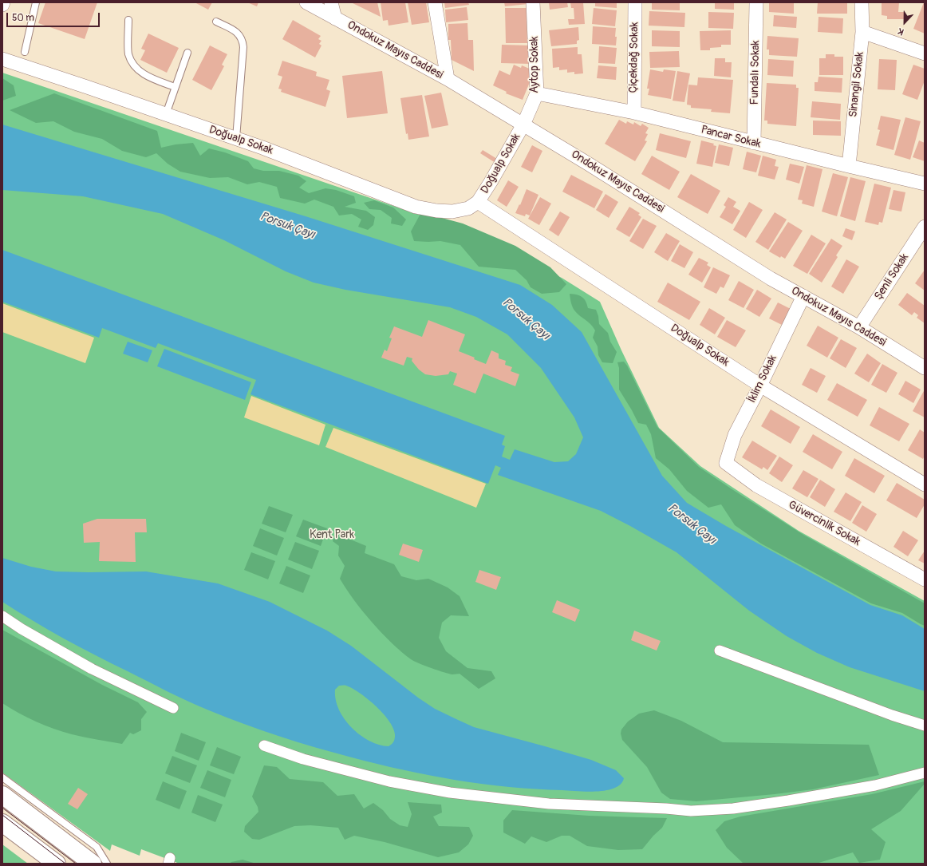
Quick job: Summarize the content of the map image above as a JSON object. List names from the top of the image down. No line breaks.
{"streets":{"street":["Ondokuz Mayıs Caddesi","Çiçekdağ Sokak","Aytop Sokak","Fundalı Sokak","Sinangil Sokak","Pancar Sokak","Doğualp Sokak","Şenli Sokak","İklim Sokak","Güvercinlik Sokak"]},"crossings":[["Ondokuz Mayıs Caddesi","Aytop Sokak"],["Ondokuz Mayıs Caddesi","Doğualp Sokak"],["Ondokuz Mayıs Caddesi","Şenli Sokak"],["Ondokuz Mayıs Caddesi","İklim Sokak"],["Çiçekdağ Sokak","Pancar Sokak"],["Aytop Sokak","Pancar Sokak"],["Aytop Sokak","Doğualp Sokak"],["Fundalı Sokak","Pancar Sokak"],["Sinangil Sokak","Pancar Sokak"],["Doğualp Sokak","İklim Sokak"],["İklim Sokak","Güvercinlik Sokak"]],"water":["Porsuk Çayı"],"parks":["Kent Park"],"scale_bar":"50 m","north":"bottom"}
